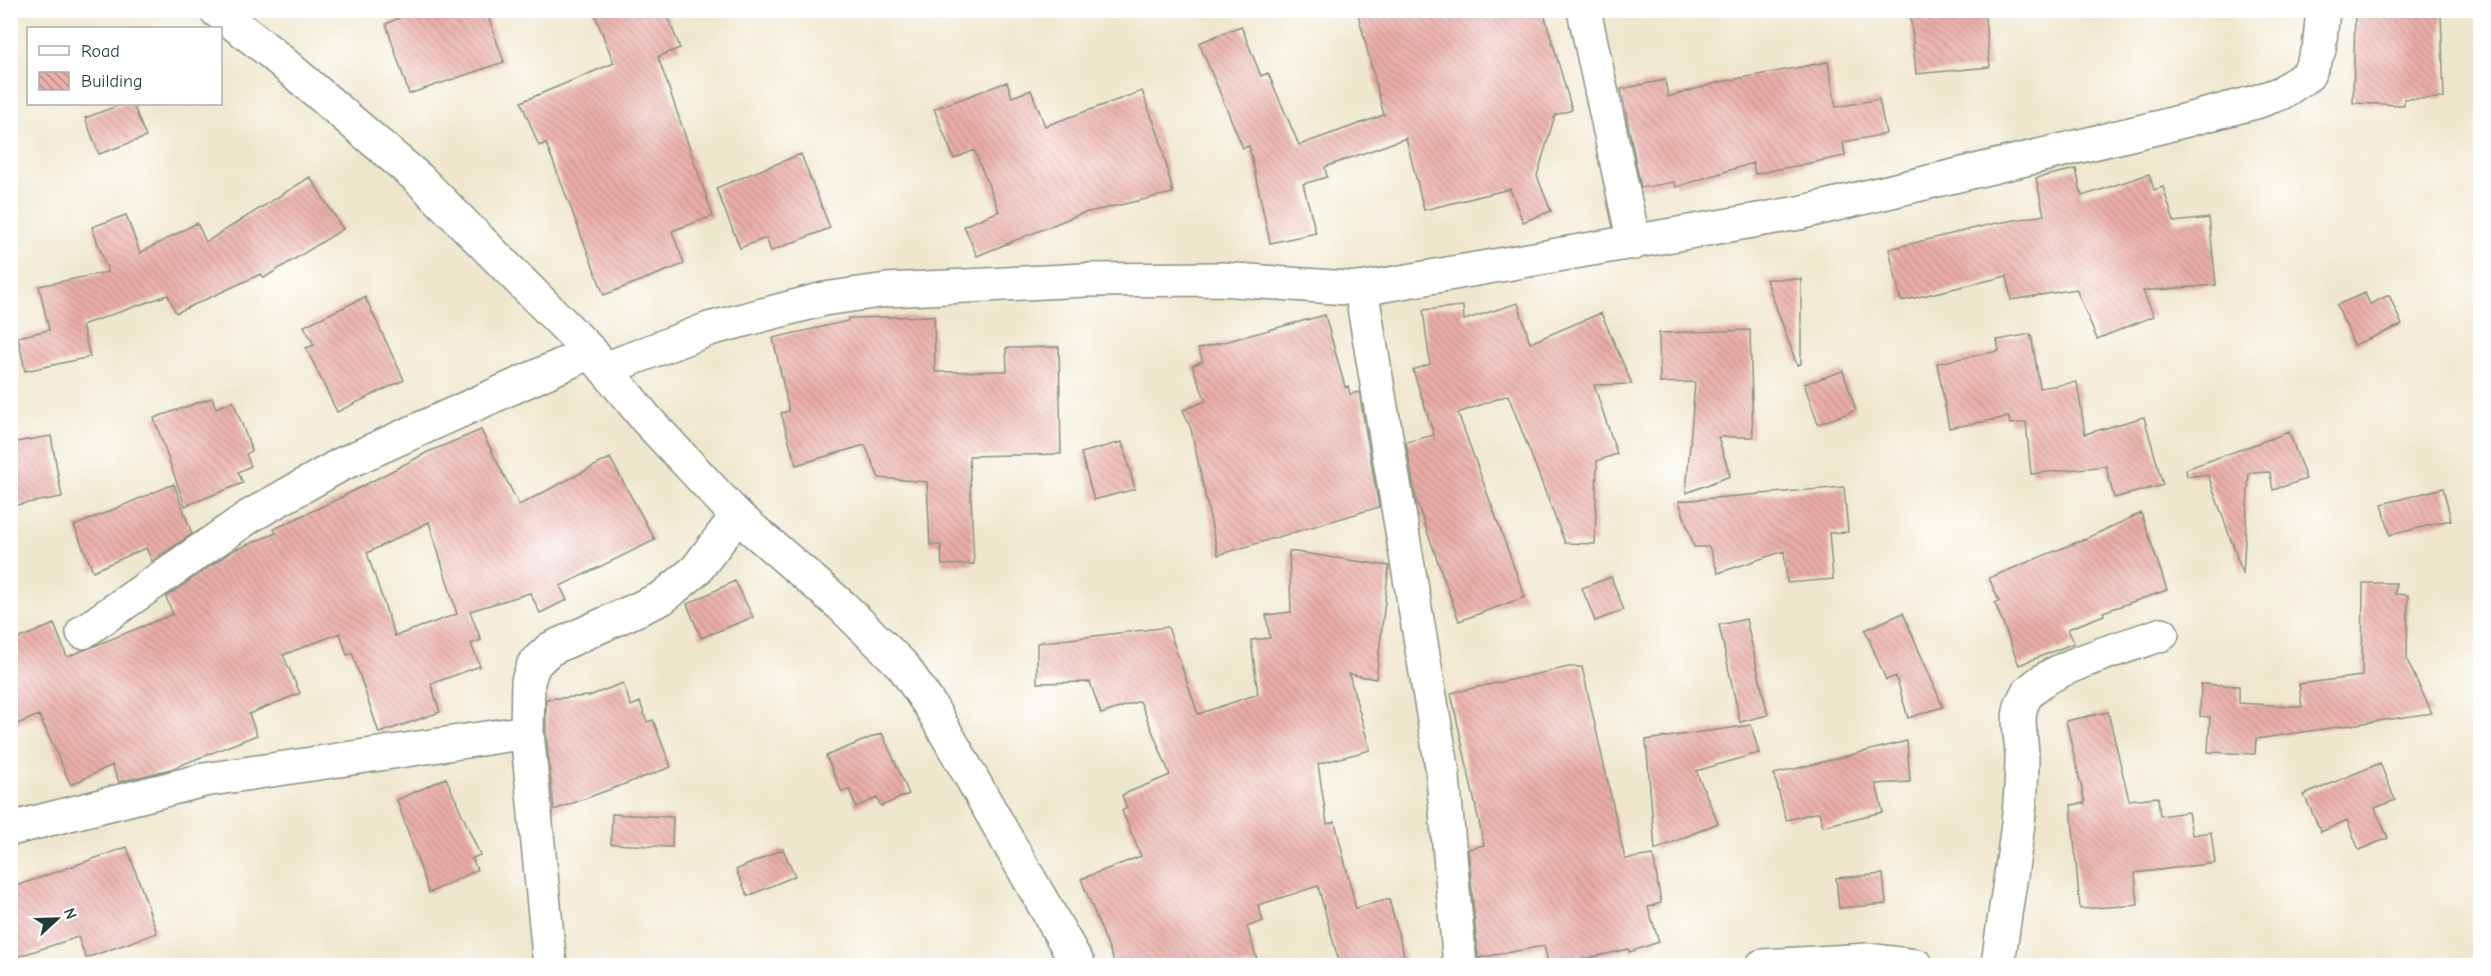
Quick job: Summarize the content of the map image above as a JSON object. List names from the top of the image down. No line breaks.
{"legend":["Road","Building"],"north":"right"}
